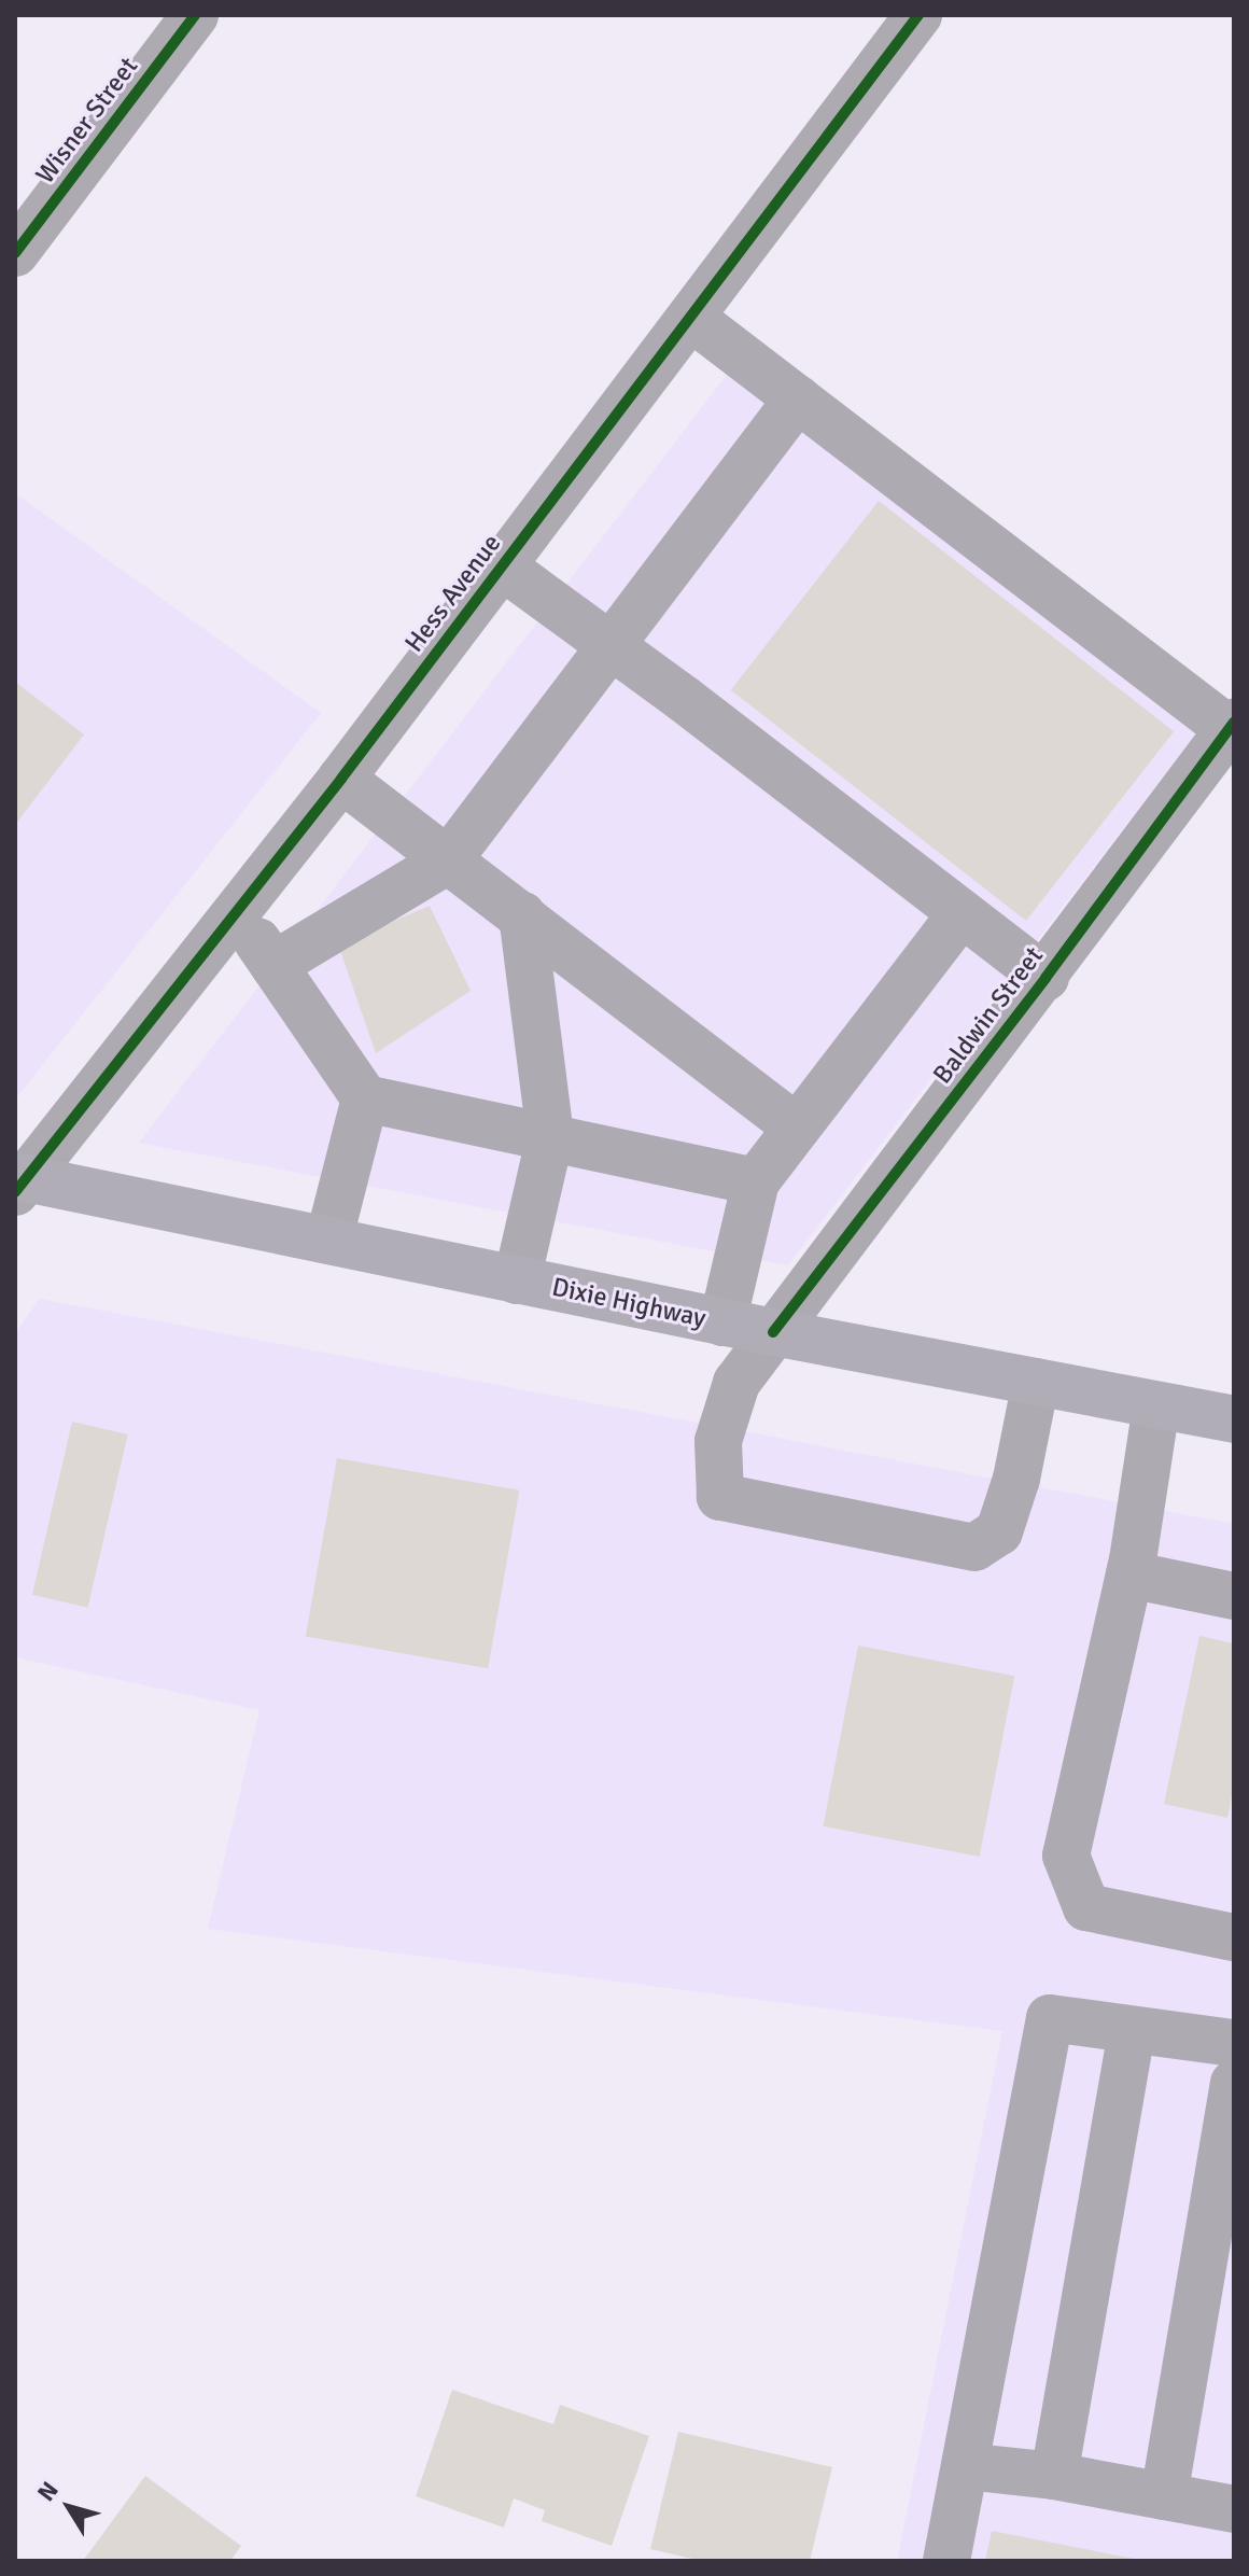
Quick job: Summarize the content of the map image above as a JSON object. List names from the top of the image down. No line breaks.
{"streets":{"main road":["Dixie Highway"],"street":["Wisner Street","Hess Avenue","Baldwin Street"]},"crossings":[["Hess Avenue","Dixie Highway"],["Baldwin Street","Dixie Highway"]],"north":"top left"}
